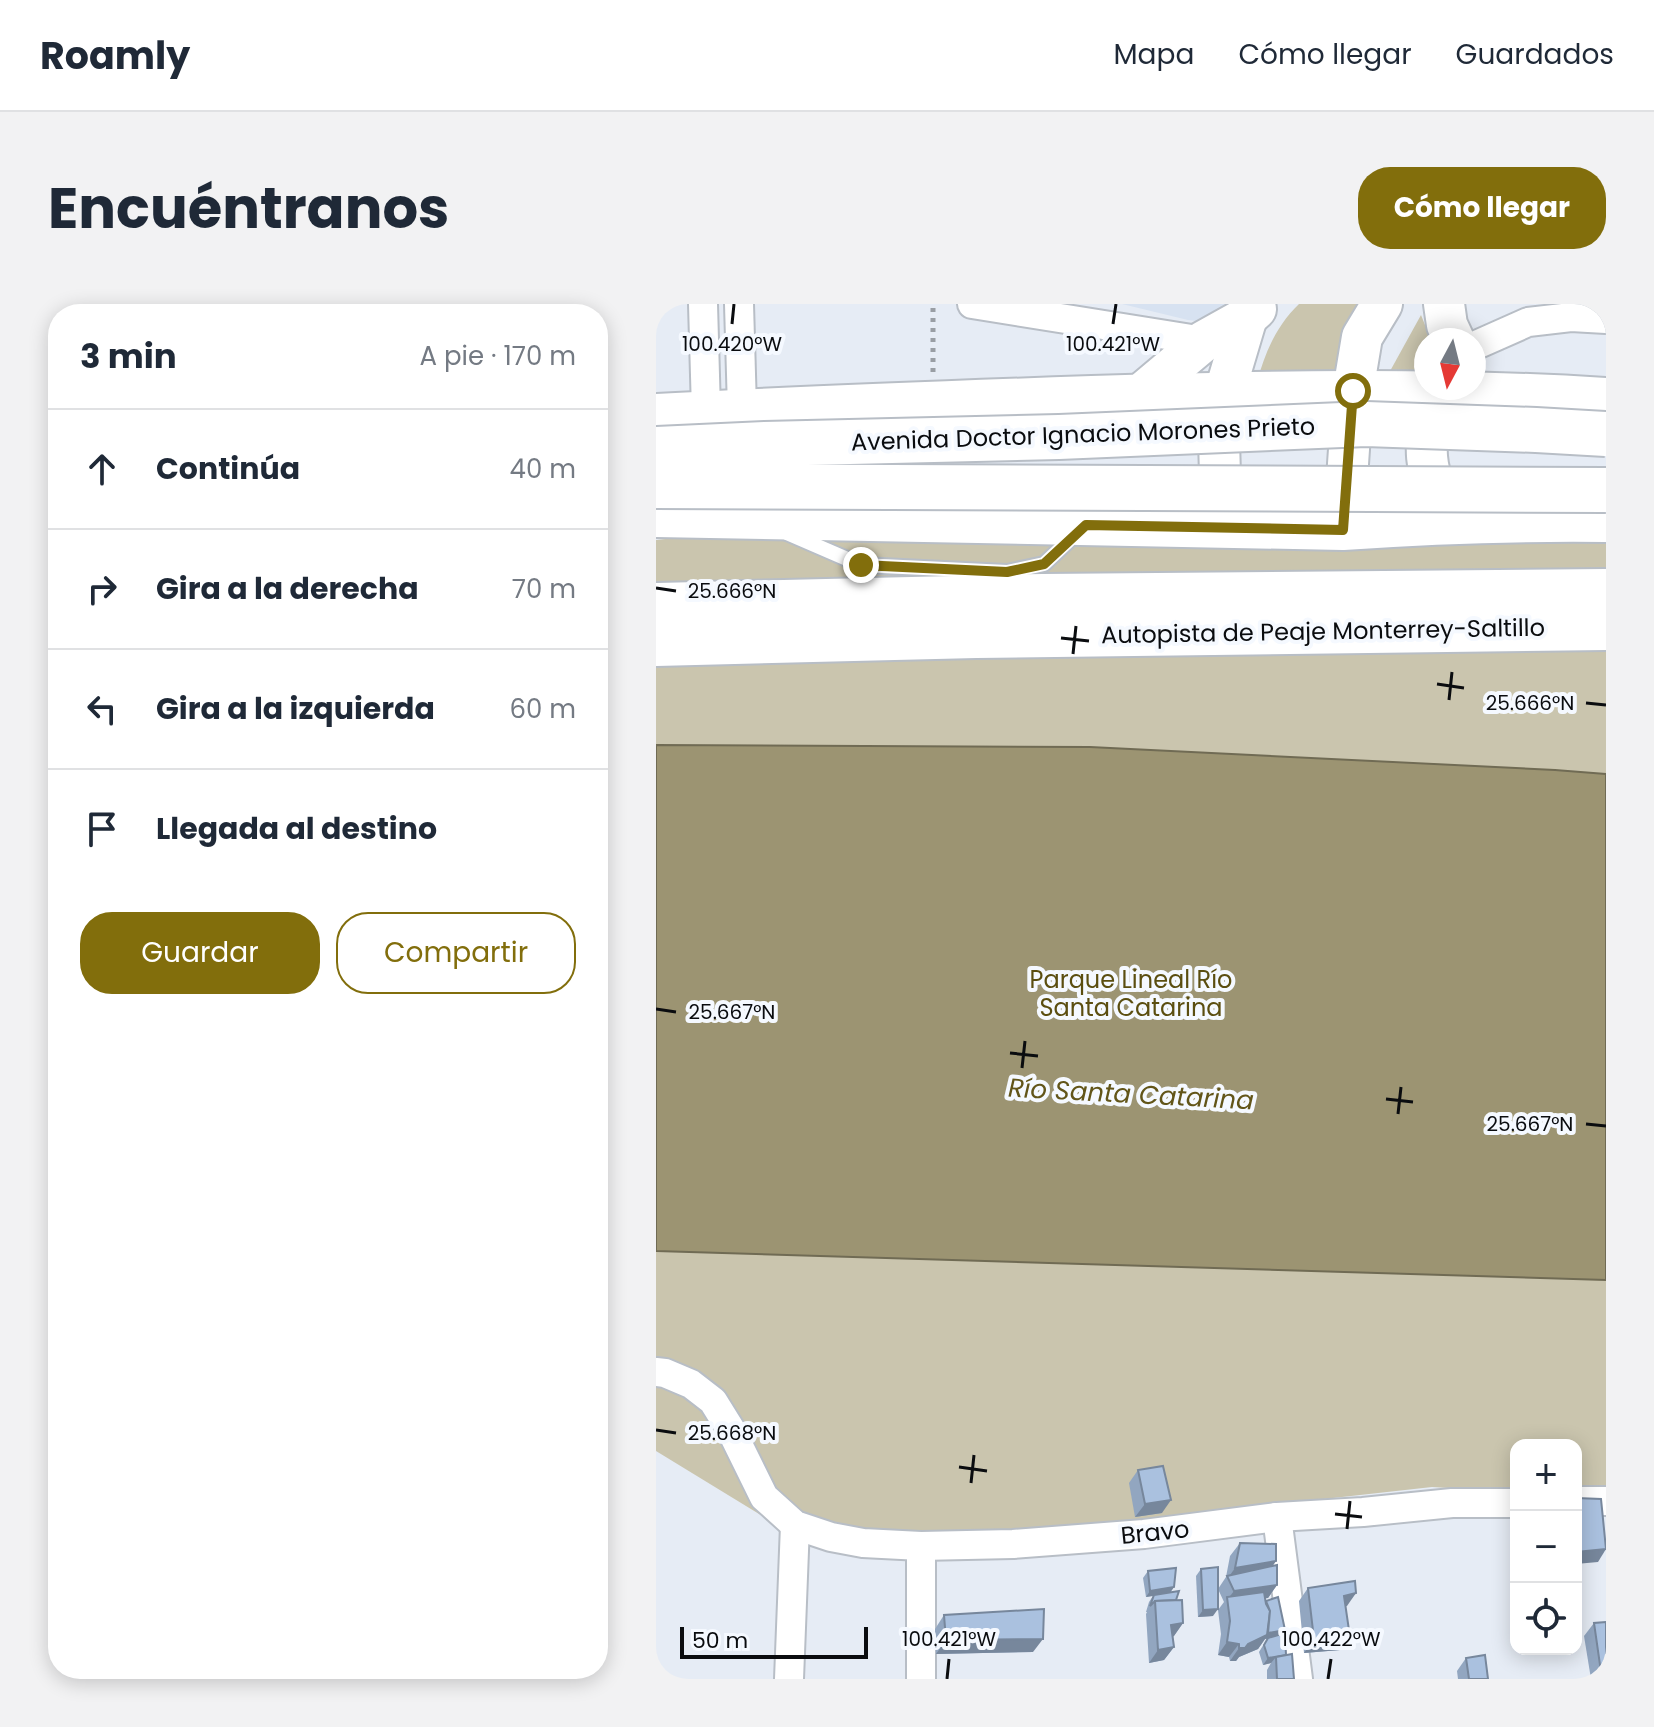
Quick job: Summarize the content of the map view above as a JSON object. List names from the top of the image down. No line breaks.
{"streets":{"main road":["Avenida Doctor Ignacio Morones Prieto","Autopista de Peaje Monterrey-Saltillo"],"street":["Bravo"]},"water":["Río Santa Catarina"],"parks":["Parque Lineal Río Santa Catarina"],"scale_bar":"50 m","north":"bottom","page":{"header":"Roamly","nav":["Mapa","Cómo llegar","Guardados"],"title":"Encuéntranos","buttons":["Cómo llegar",["Guardar","Compartir"]],"heading":["3 min","A pie · 170 m"],"list":[["Continúa","40 m"],["Gira a la derecha","70 m"],["Gira a la izquierda","60 m"],"Llegada al destino"],"map_buttons":["+","−"],"scale":"50 m"},"coordinates":["100.420°W","100.421°W","25.666°N","25.667°N","25.668°N","100.422°W"]}
